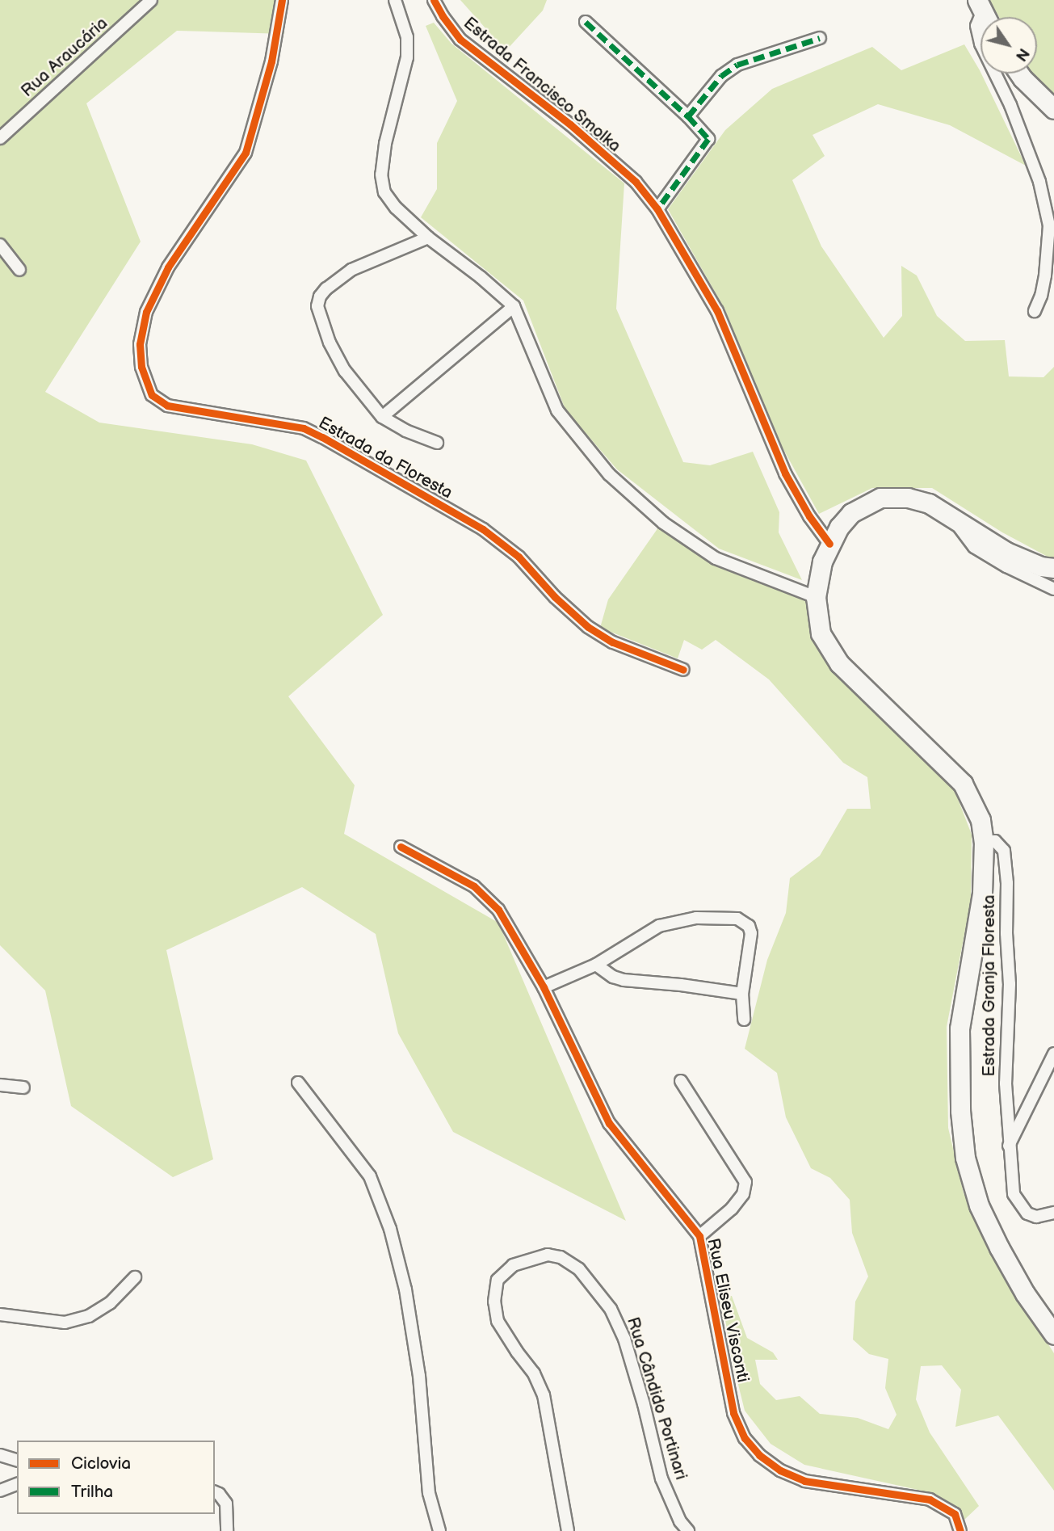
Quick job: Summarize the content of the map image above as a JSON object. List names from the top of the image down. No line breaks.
{"streets":{"street":["Rua Araucária","Estrada Francisco Smolka","Estrada da Floresta","Estrada Granja Floresta","Rua Eliseu Visconti","Rua Cândido Portinari"]},"legend":["Ciclovia","Trilha"],"north":"bottom right"}
